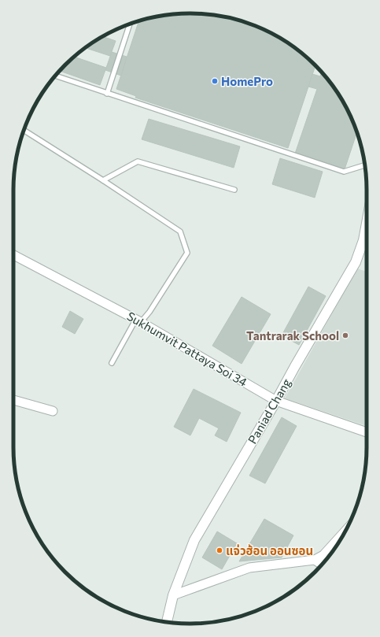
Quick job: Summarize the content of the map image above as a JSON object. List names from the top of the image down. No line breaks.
{"streets":{"street":["Sukhumvit Pattaya Soi 34","Paniad Chang"]},"crossings":[["Sukhumvit Pattaya Soi 34","Paniad Chang"]],"places":["HomePro","Tantrarak School","แจ่วฮ้อน ออนซอน"]}
